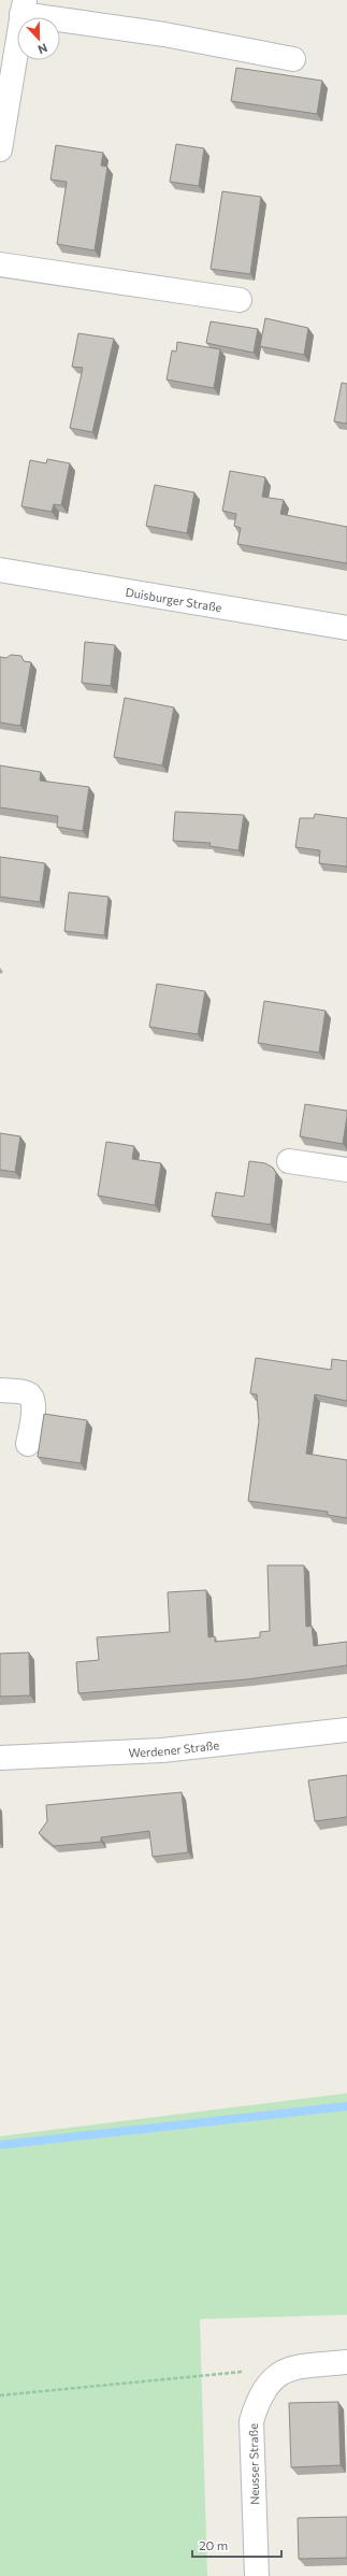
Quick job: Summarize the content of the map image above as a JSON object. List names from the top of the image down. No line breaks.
{"streets":{"street":["Duisburger Straße","Werdener Straße","Neusser Straße"]},"scale_bar":"20 m","north":"bottom"}
